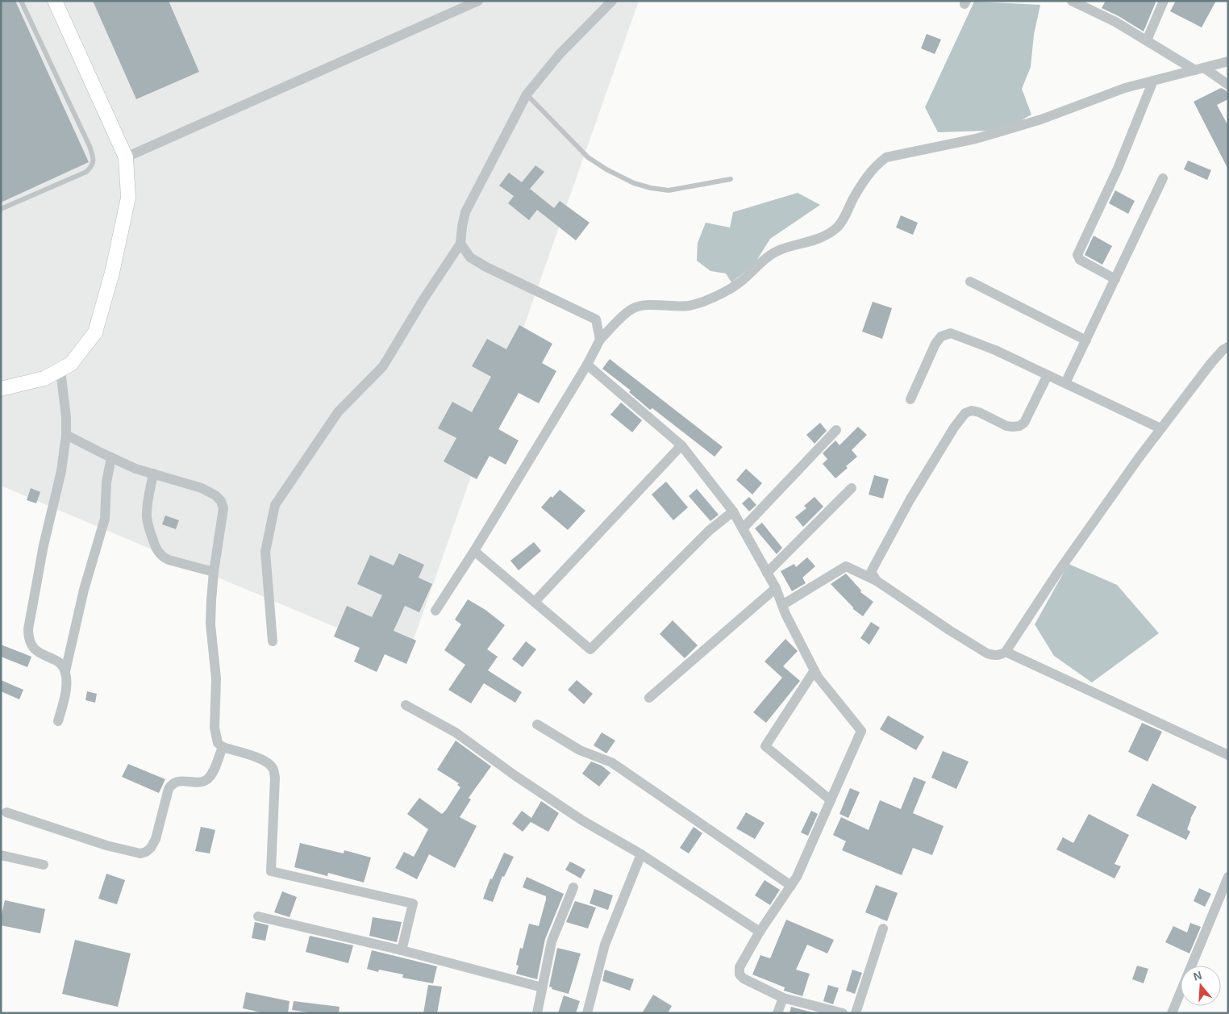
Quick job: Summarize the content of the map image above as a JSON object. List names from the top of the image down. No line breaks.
{"north":"top"}
